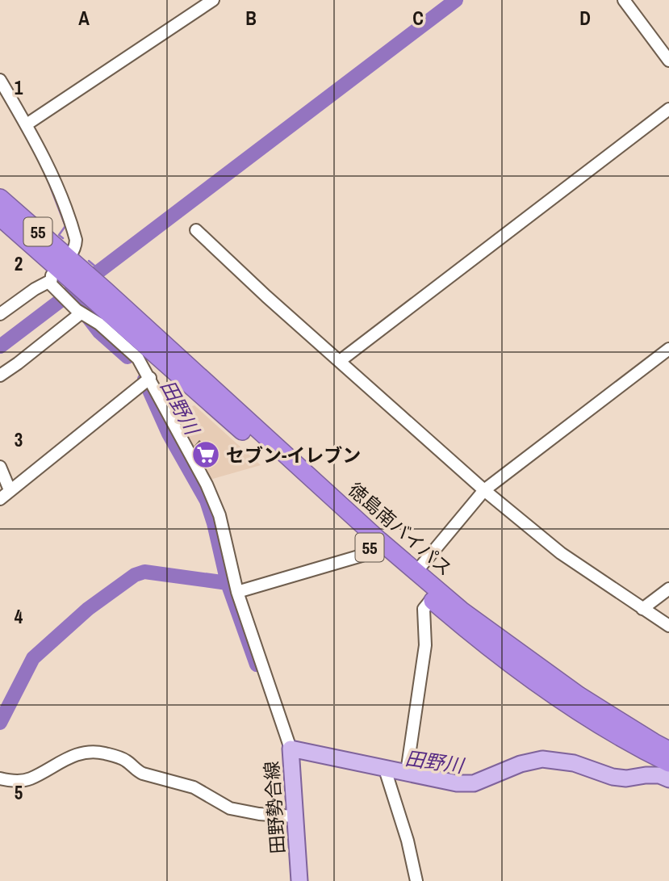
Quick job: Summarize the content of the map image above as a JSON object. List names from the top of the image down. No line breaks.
{"streets":{"highway":["55","徳島南バイパス"],"main road":["田野勢合線"]},"water":["田野川"],"places":{"supermarket":["セブン-イレブン"]},"grid":{"columns":["A","B","C","D"],"rows":["1","2","3","4","5"]}}
